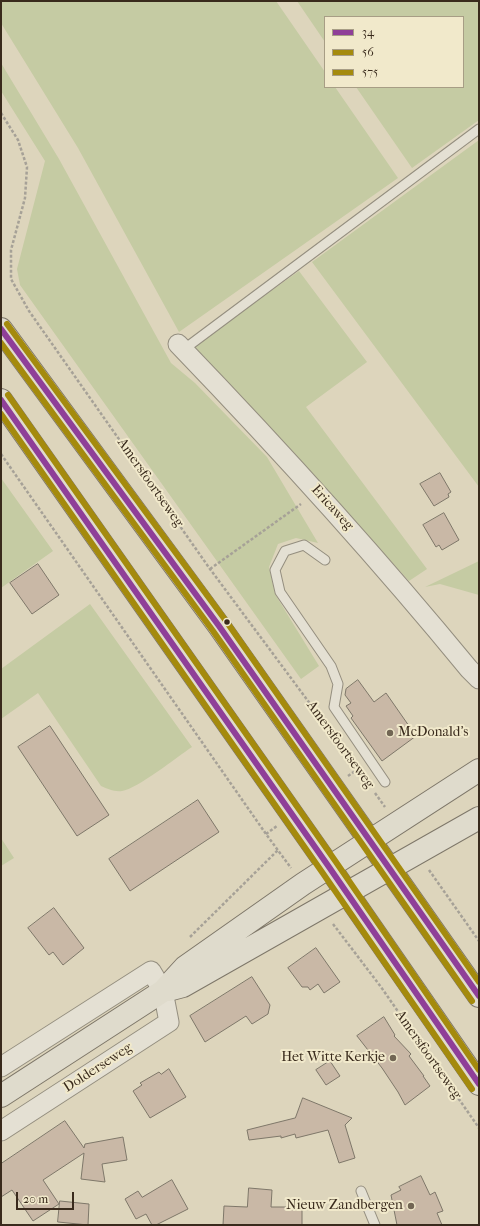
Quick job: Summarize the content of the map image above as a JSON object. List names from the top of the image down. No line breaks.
{"streets":{"main road":["Amersfoortseweg","Dolderseweg"],"street":["Ericaweg"]},"crossings":[["Amersfoortseweg","Dolderseweg"]],"places":["McDonald's","Het Witte Kerkje","Nieuw Zandbergen"],"lines":["transit line 575","transit line 34","transit line 56"],"legend":["34","56","575"],"scale_bar":"20 m"}
